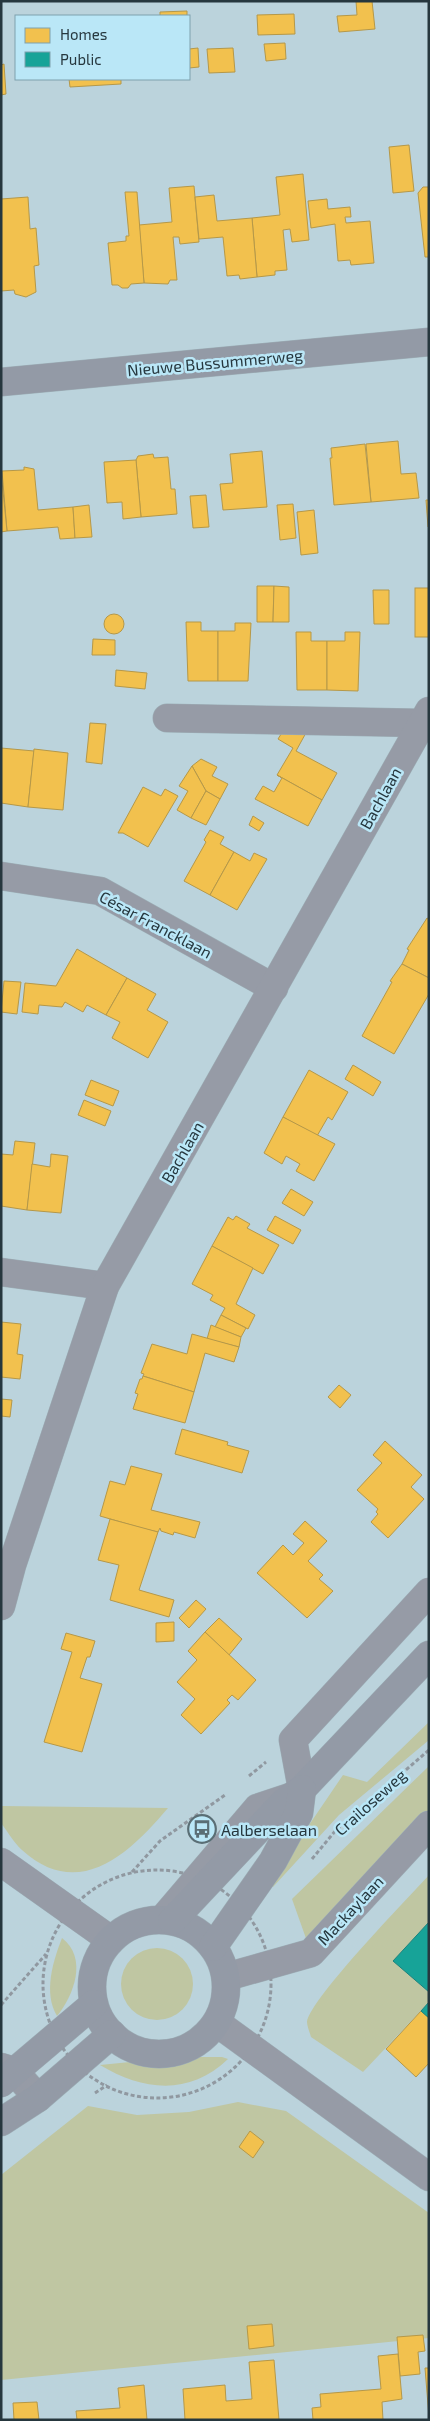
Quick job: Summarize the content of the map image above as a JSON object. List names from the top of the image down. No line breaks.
{"streets":{"main road":["Nieuwe Bussummerweg"],"street":["Bachlaan","César Francklaan","Mackaylaan"],"path":["Crailoseweg"]},"crossings":[["Bachlaan","César Francklaan"]],"places":{"bus stop":["Aalberselaan"]},"legend":["Homes","Public"]}
